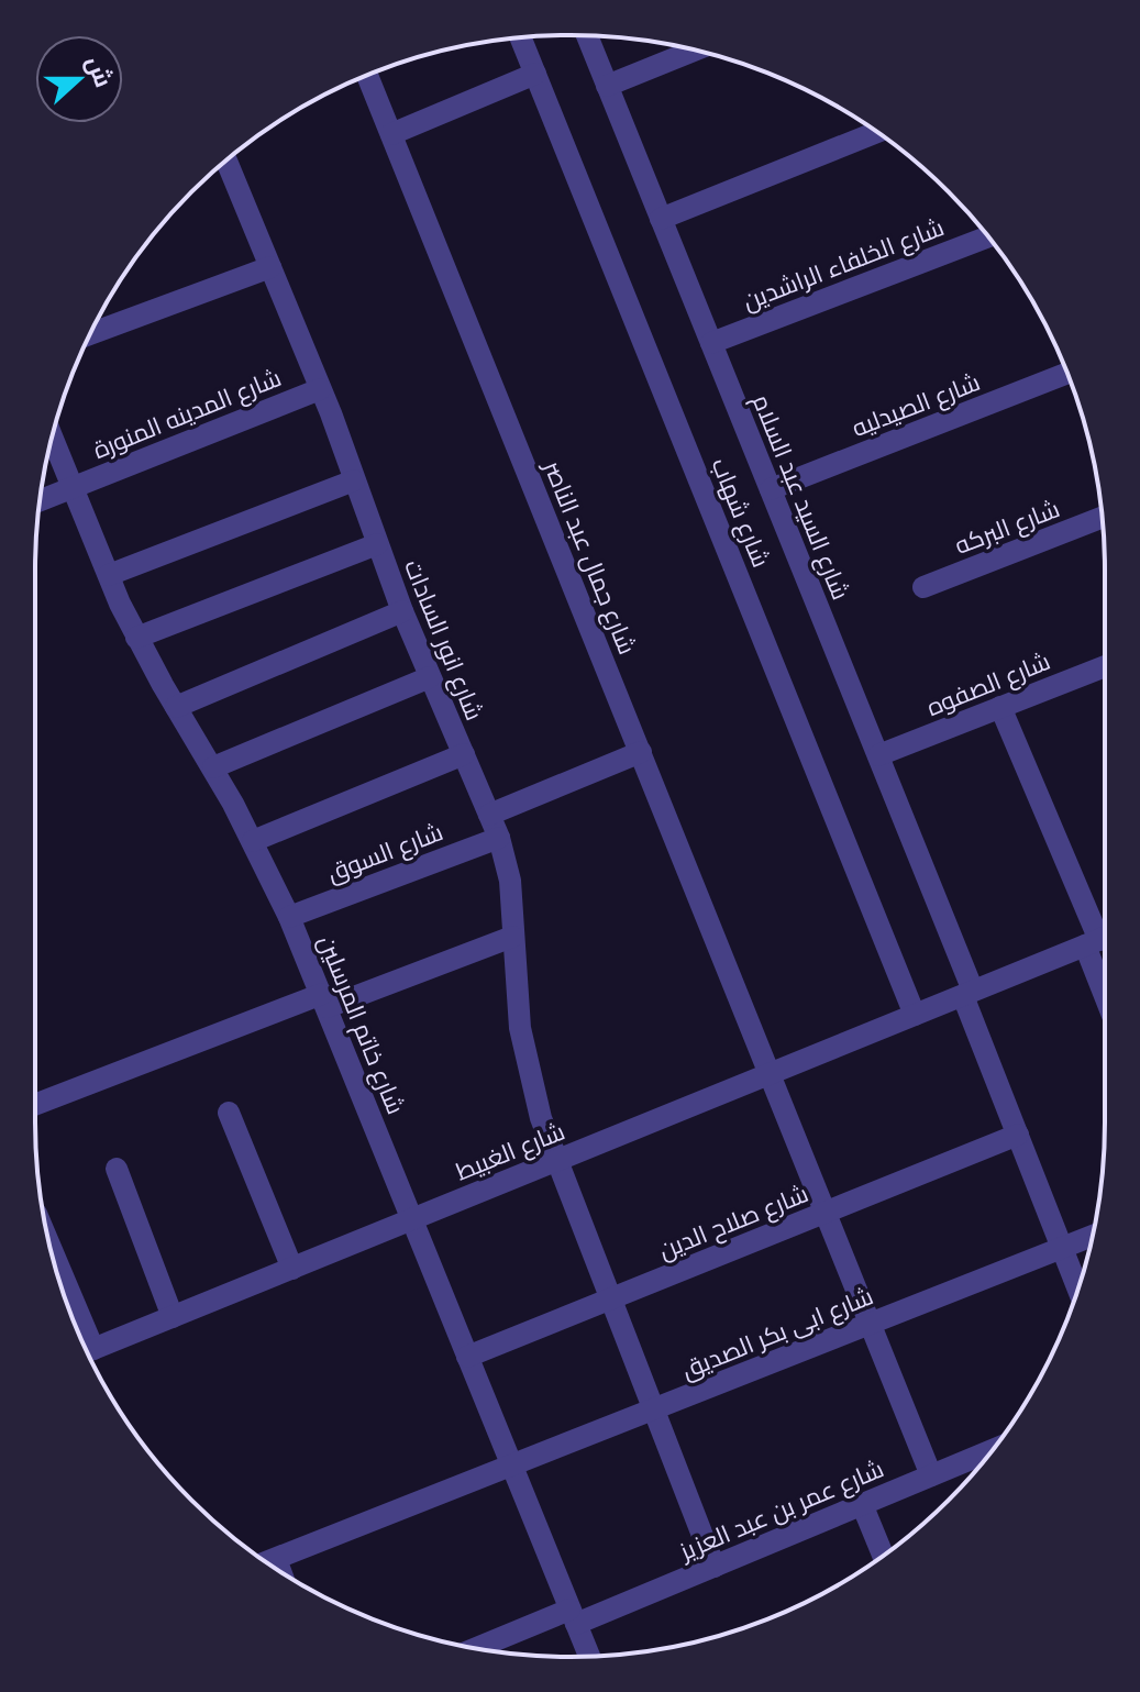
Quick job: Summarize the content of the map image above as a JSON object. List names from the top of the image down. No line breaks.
{"streets":{"street":["شارع الخلفاء الراشدين","شارع الصيدليه","شارع المدينه المنورة","شارع السيد عبد السلام","شارع شهاب","شارع البركه","شارع جمال عبد الناصر","شارع انور السادات","شارع الصفوه","شارع السوق","شارع خاتم المرسلين","شارع الغبيط","شارع صلاح الدين","شارع ابى بكر الصديق","شارع عمر بن عبد العزيز"]},"crossings":[["شارع الخلفاء الراشدين","شارع السيد عبد السلام"],["شارع الصيدليه","شارع السيد عبد السلام"],["شارع المدينه المنورة","شارع انور السادات"],["شارع المدينه المنورة","شارع خاتم المرسلين"],["شارع السيد عبد السلام","شارع الصفوه"],["شارع السيد عبد السلام","شارع الغبيط"],["شارع شهاب","شارع الغبيط"],["شارع جمال عبد الناصر","شارع الغبيط"],["شارع جمال عبد الناصر","شارع صلاح الدين"],["شارع جمال عبد الناصر","شارع ابى بكر الصديق"],["شارع جمال عبد الناصر","شارع عمر بن عبد العزيز"],["شارع انور السادات","شارع السوق"],["شارع انور السادات","شارع الغبيط"],["شارع انور السادات","شارع صلاح الدين"],["شارع انور السادات","شارع ابى بكر الصديق"],["شارع انور السادات","شارع عمر بن عبد العزيز"],["شارع السوق","شارع خاتم المرسلين"],["شارع خاتم المرسلين","شارع الغبيط"],["شارع خاتم المرسلين","شارع صلاح الدين"],["شارع خاتم المرسلين","شارع ابى بكر الصديق"],["شارع خاتم المرسلين","شارع عمر بن عبد العزيز"]],"north":"right"}
